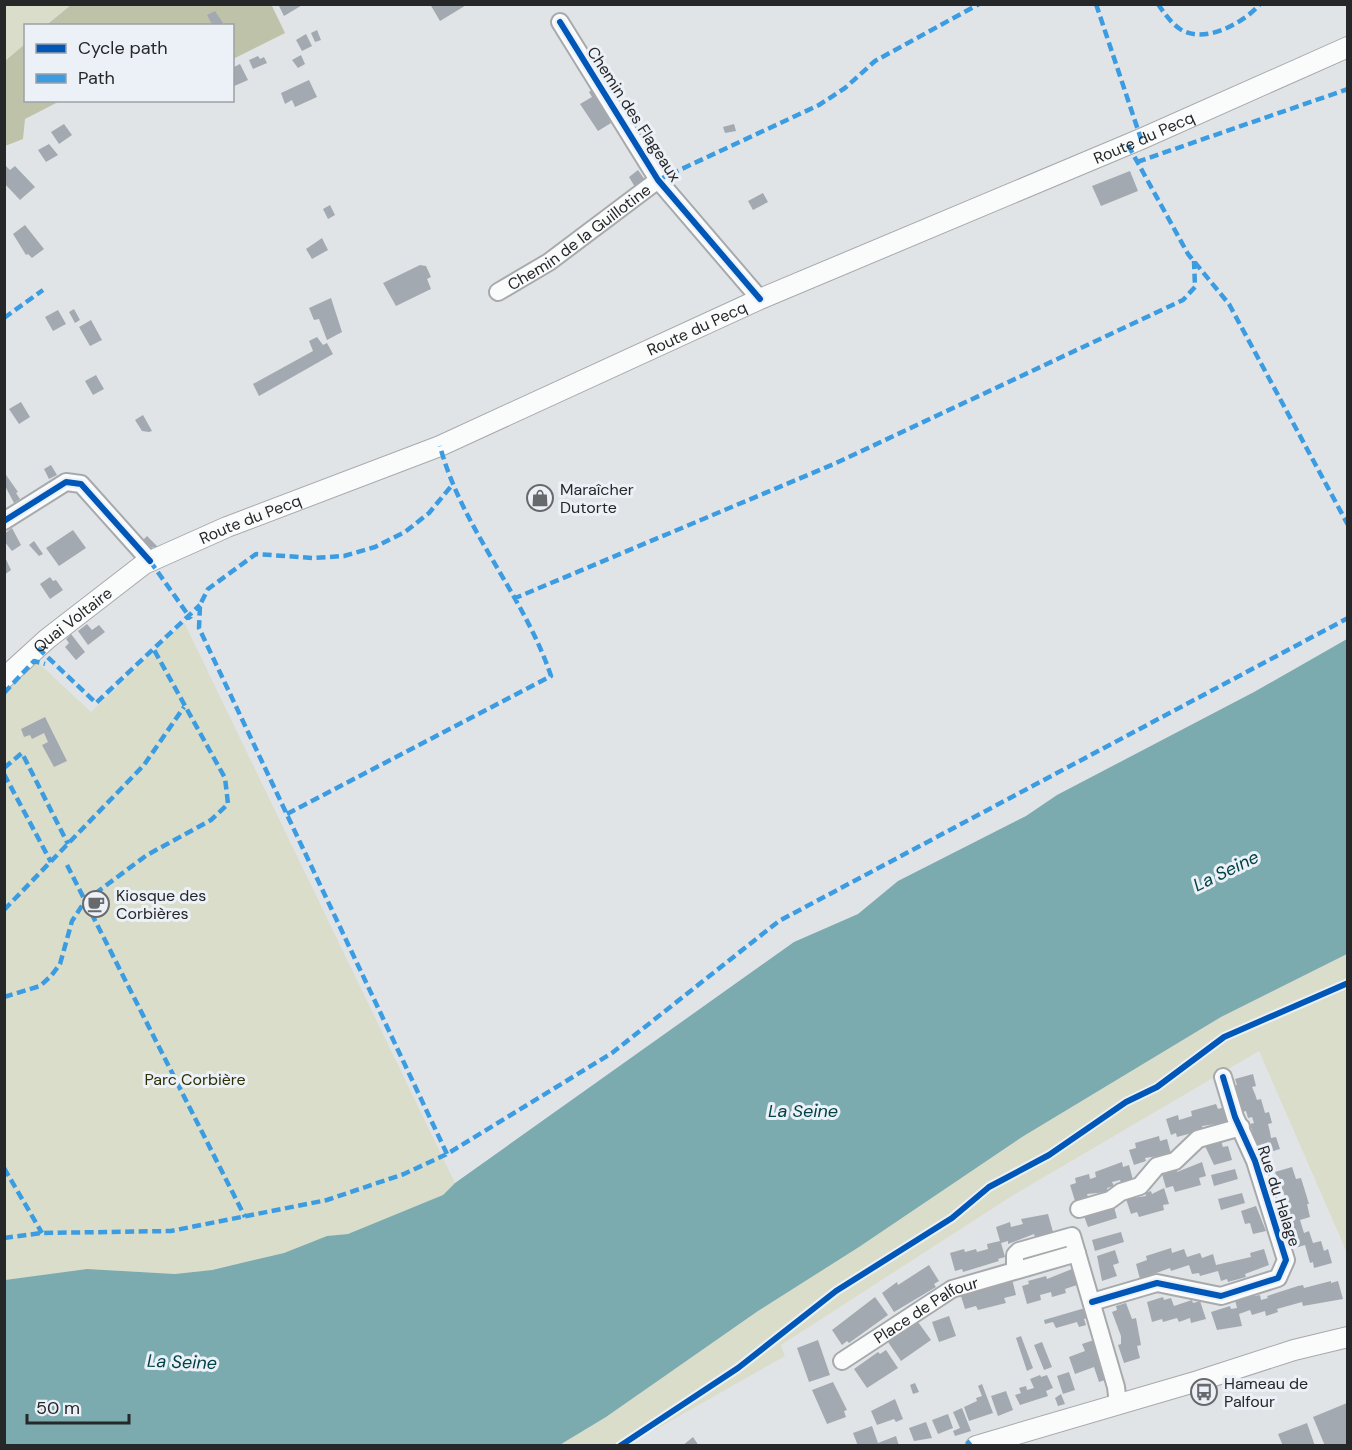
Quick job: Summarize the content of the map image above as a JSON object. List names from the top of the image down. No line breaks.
{"streets":{"main road":["Route du Pecq","Quai Voltaire"],"street":["Chemin des Flageaux","Chemin de la Guillotine","Rue du Halage","Place de Palfour"]},"crossings":[["Chemin des Flageaux","Route du Pecq"],["Chemin des Flageaux","Chemin de la Guillotine"],["Route du Pecq","Quai Voltaire"]],"water":["La Seine"],"parks":["Parc Corbière"],"places":{"shop":["Maraîcher Dutorte"],"cafe":["Kiosque des Corbières"],"bus stop":["Hameau de Palfour"]},"legend":["Cycle path","Path"],"scale_bar":"50 m"}
